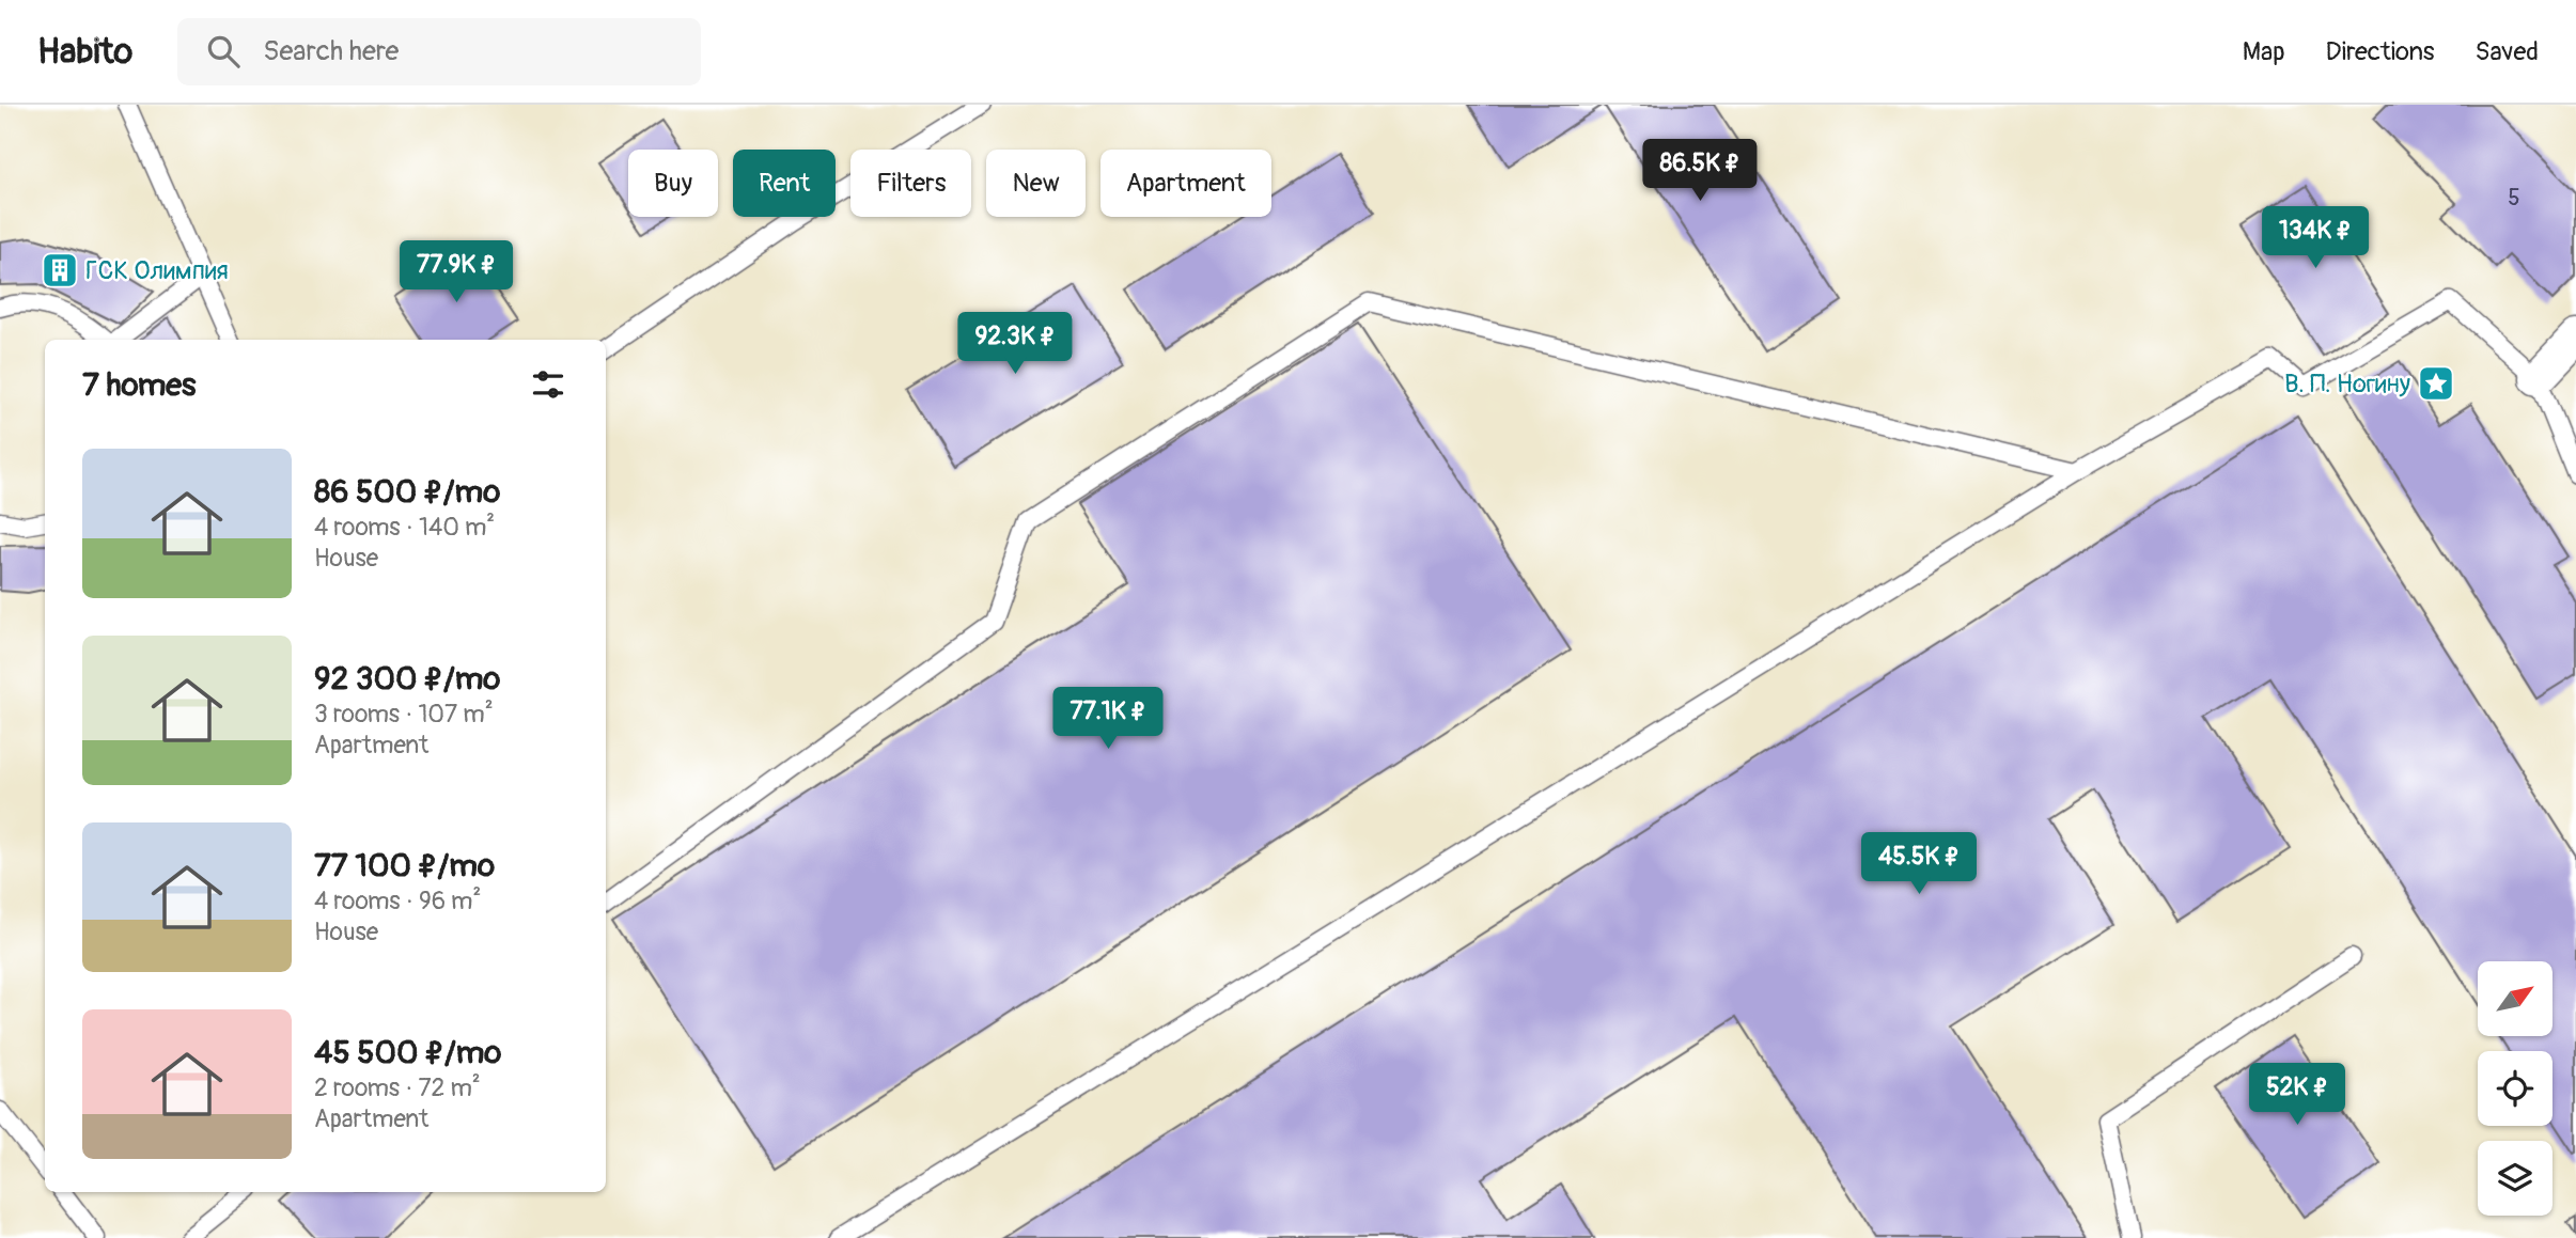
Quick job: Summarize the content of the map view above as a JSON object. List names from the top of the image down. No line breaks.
{"places":{"building":["ГСК Олимпия"],"place":["В. П. Ногину"]},"house_numbers":["5"],"north":"top right","page":{"header":"Habito","search":"Search here","nav":["Map","Directions","Saved"],"price":["86.5K ₽","134K ₽","77.9K ₽","92.3K ₽","77.1K ₽","45.5K ₽","52K ₽"],"chip":["Buy","Rent","Filters","New","Apartment"],"heading":"7 homes","list":[{"name":"86 500 ₽/mo","note":"4 rooms · 140 m² · House"},{"name":"92 300 ₽/mo","note":"3 rooms · 107 m² · Apartment"},{"name":"77 100 ₽/mo","note":"4 rooms · 96 m² · House"},{"name":"45 500 ₽/mo","note":"2 rooms · 72 m² · Apartment"}]}}
